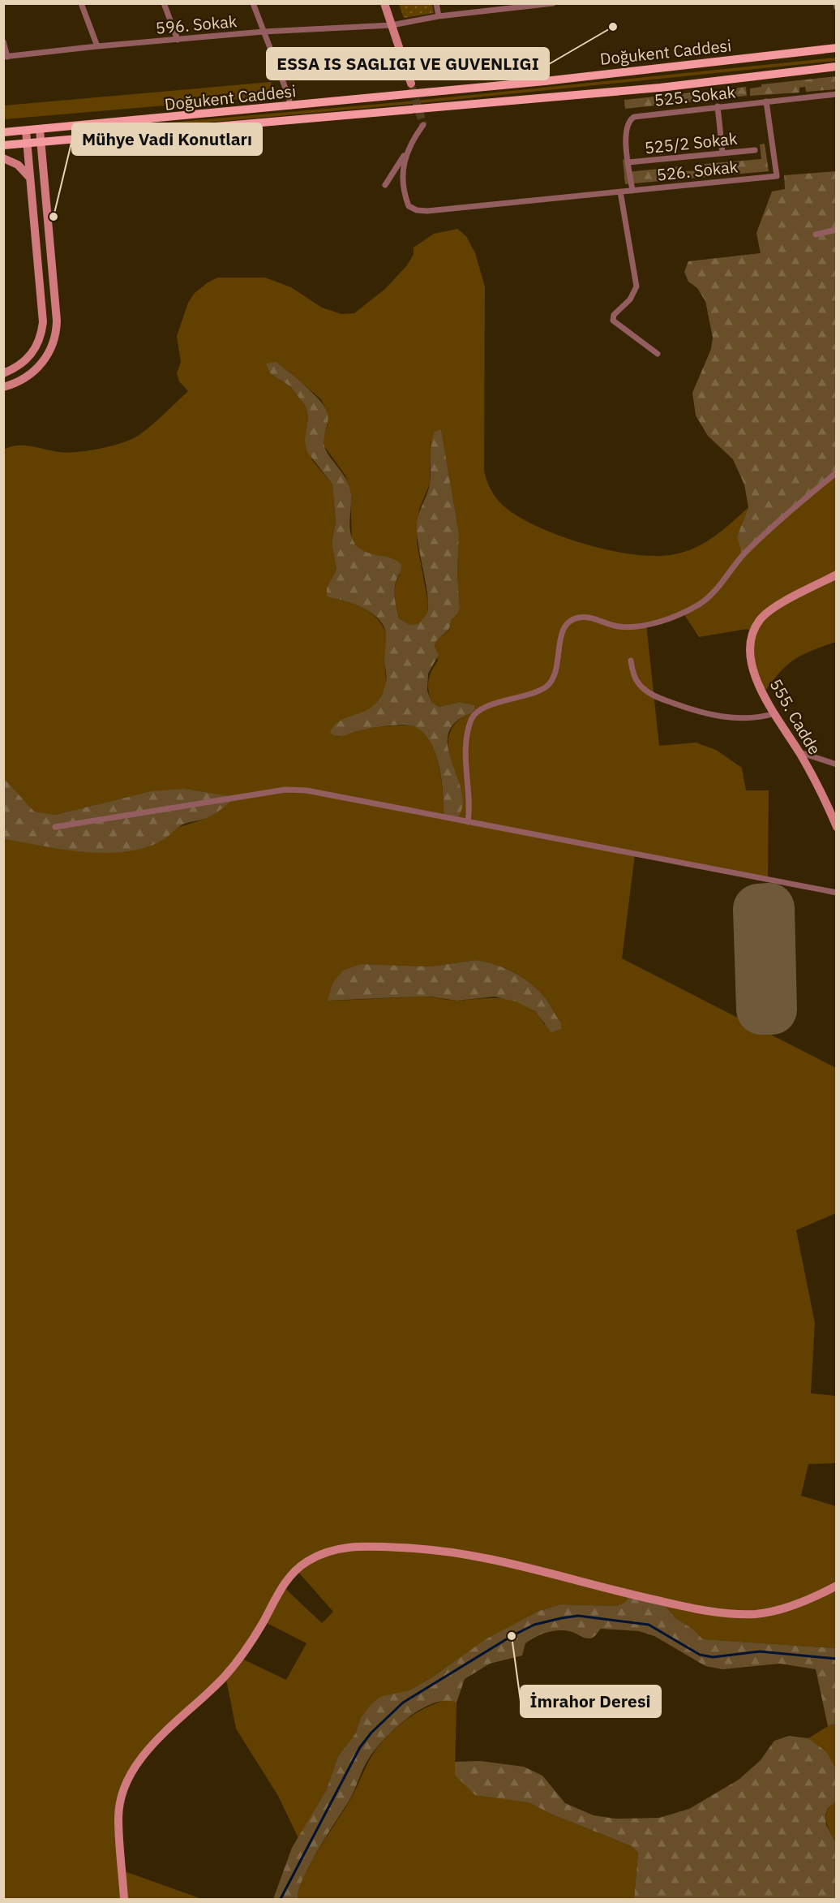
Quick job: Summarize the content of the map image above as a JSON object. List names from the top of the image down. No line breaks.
{"streets":{"main road":["Doğukent Caddesi"],"street":["596. Sokak","525. Sokak","525/2 Sokak","526. Sokak","555. Cadde"]},"crossings":[["525. Sokak","525/2 Sokak"],["525. Sokak","526. Sokak"]],"places":["ESSA IS SAGLIGI VE GUVENLIGI","Mühye Vadi Konutları","İmrahor Deresi"]}
